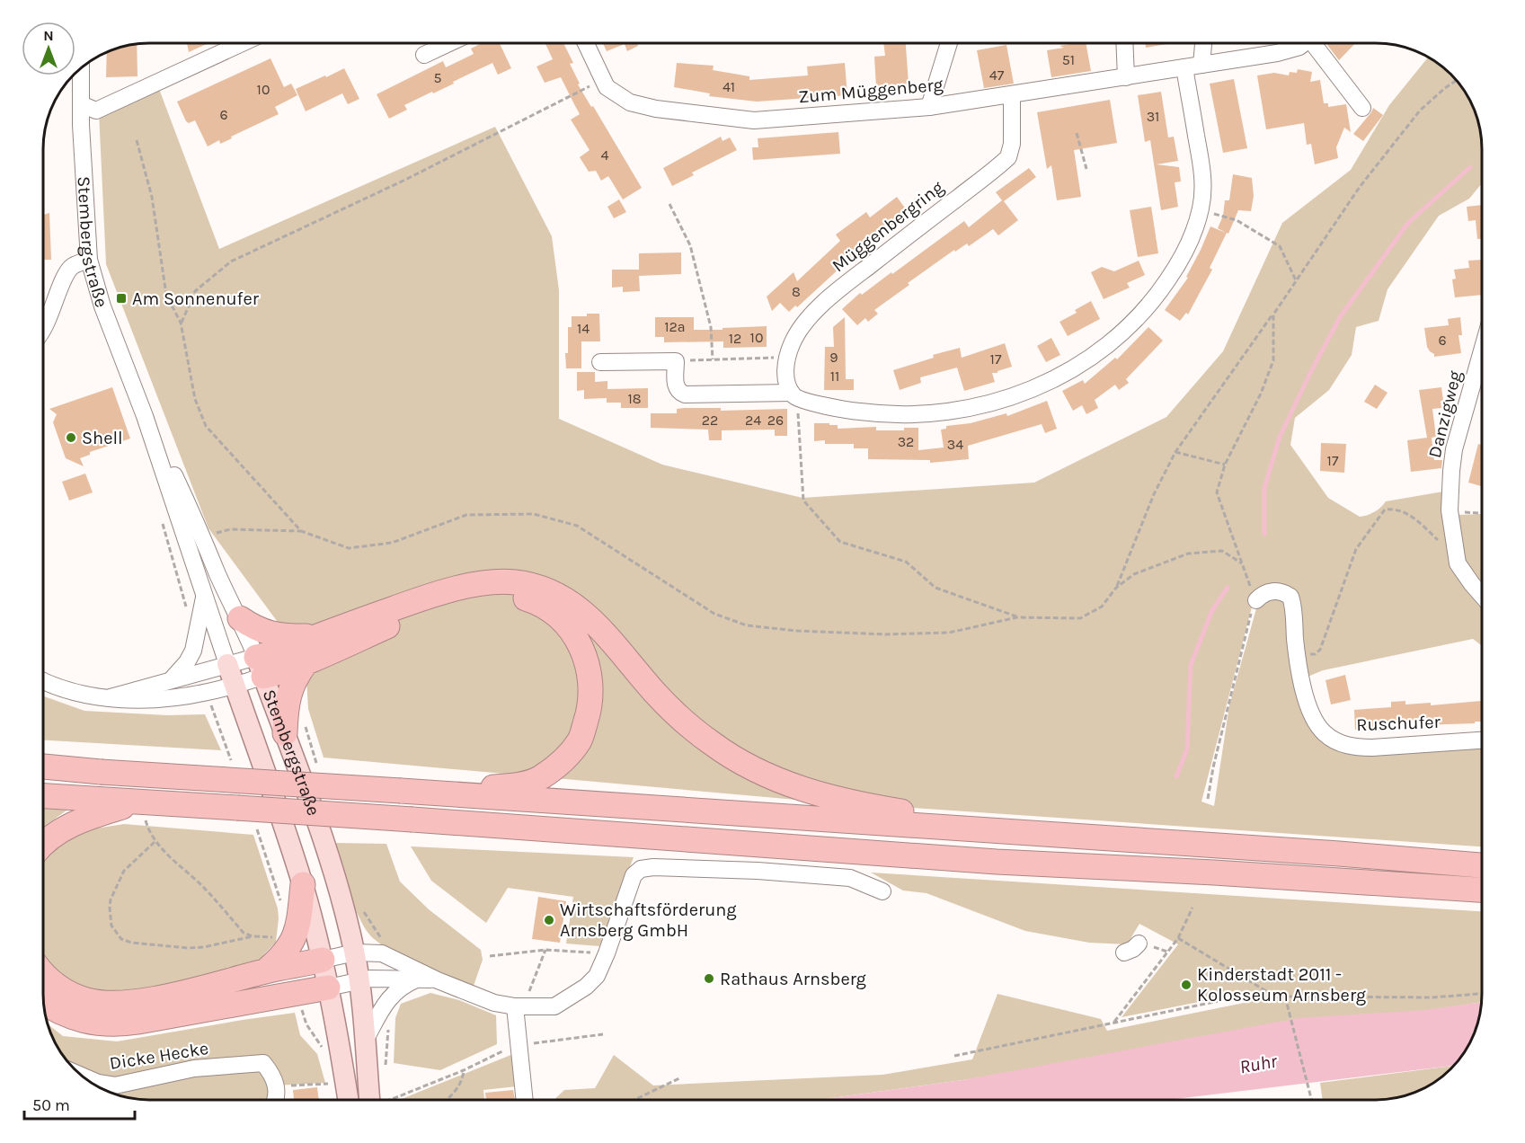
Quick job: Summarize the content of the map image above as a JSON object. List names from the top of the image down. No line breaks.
{"streets":{"main road":["Stembergstraße"],"street":["Zum Müggenberg","Müggenbergring","Danzigweg","Ruschufer","Dicke Hecke"]},"crossings":[["Zum Müggenberg","Müggenbergring"]],"water":["Ruhr"],"places":{"transit":["Am Sonnenufer"],"other":["Shell","Wirtschaftsförderung Arnsberg GmbH","Rathaus Arnsberg","Kinderstadt 2011 - Kolosseum Arnsberg"]},"house_numbers":["51","47","5","41","10","6","31","4","8","12a","14","10","12","6","9","17","11","18","22","24","26","32","34","17"],"scale_bar":"50 m","north":"top"}
